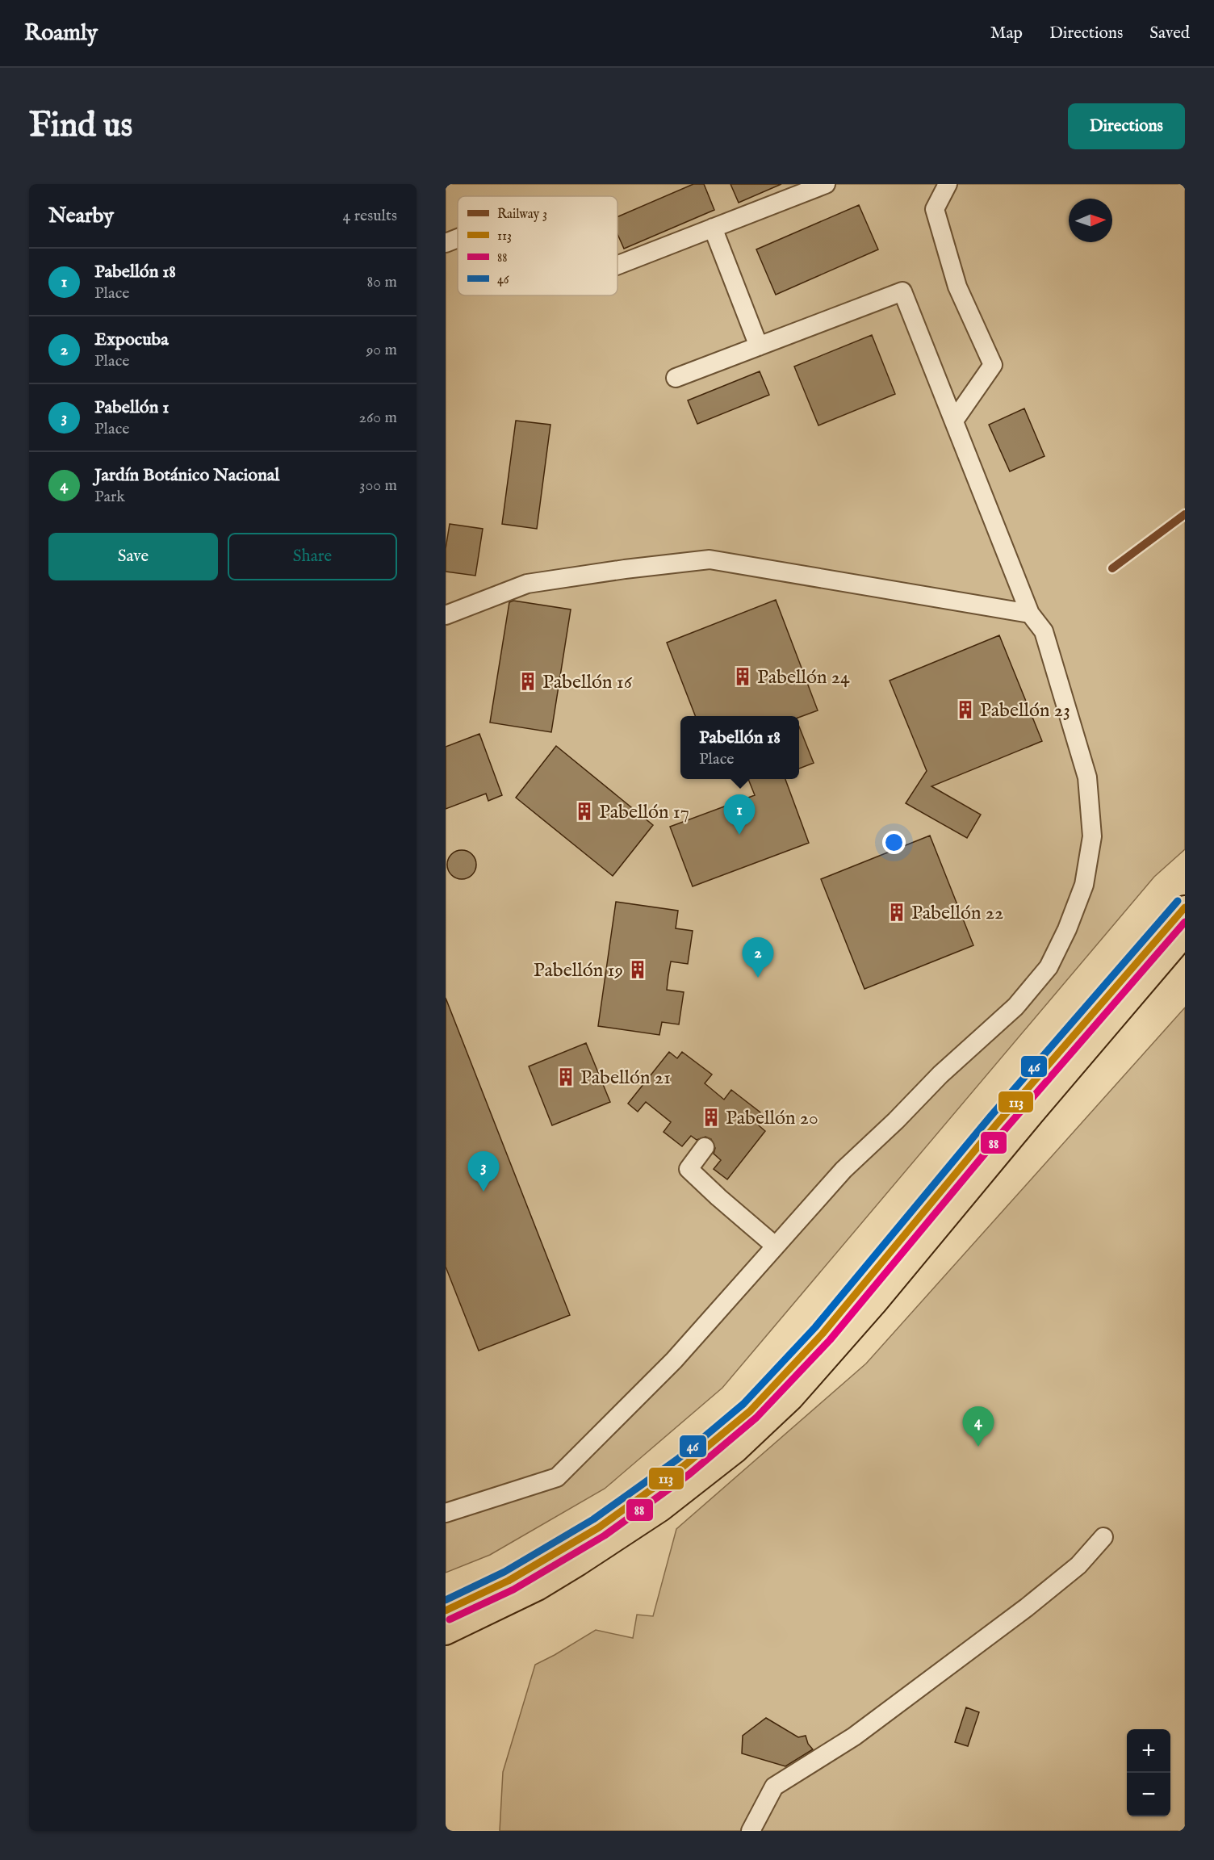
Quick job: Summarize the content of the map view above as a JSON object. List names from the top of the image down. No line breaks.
{"places":{"building":["Pabellón 24","Pabellón 16","Pabellón 23","Pabellón 17","Pabellón 22","Pabellón 19","Pabellón 21","Pabellón 20"]},"lines":["rail line 3","transit line 46","transit line 113","transit line 88"],"legend":["Railway 3","113","88","46"],"north":"right","page":{"header":"Roamly","nav":["Map","Directions","Saved"],"buttons":["Directions",["Save","Share"]],"title":"Find us","heading":["Nearby","4 results"],"list":[{"mark":"1","name":"Pabellón 18","note":"Place","value":"80 m"},{"mark":"2","name":"Expocuba","note":"Place","value":"90 m"},{"mark":"3","name":"Pabellón 1","note":"Place","value":"260 m"},{"mark":"4","name":"Jardín Botánico Nacional","note":"Park","value":"300 m"}],"popup":["Pabellón 18","Place"],"pins":["1","2","3","4"],"map_buttons":["+","−"]}}
